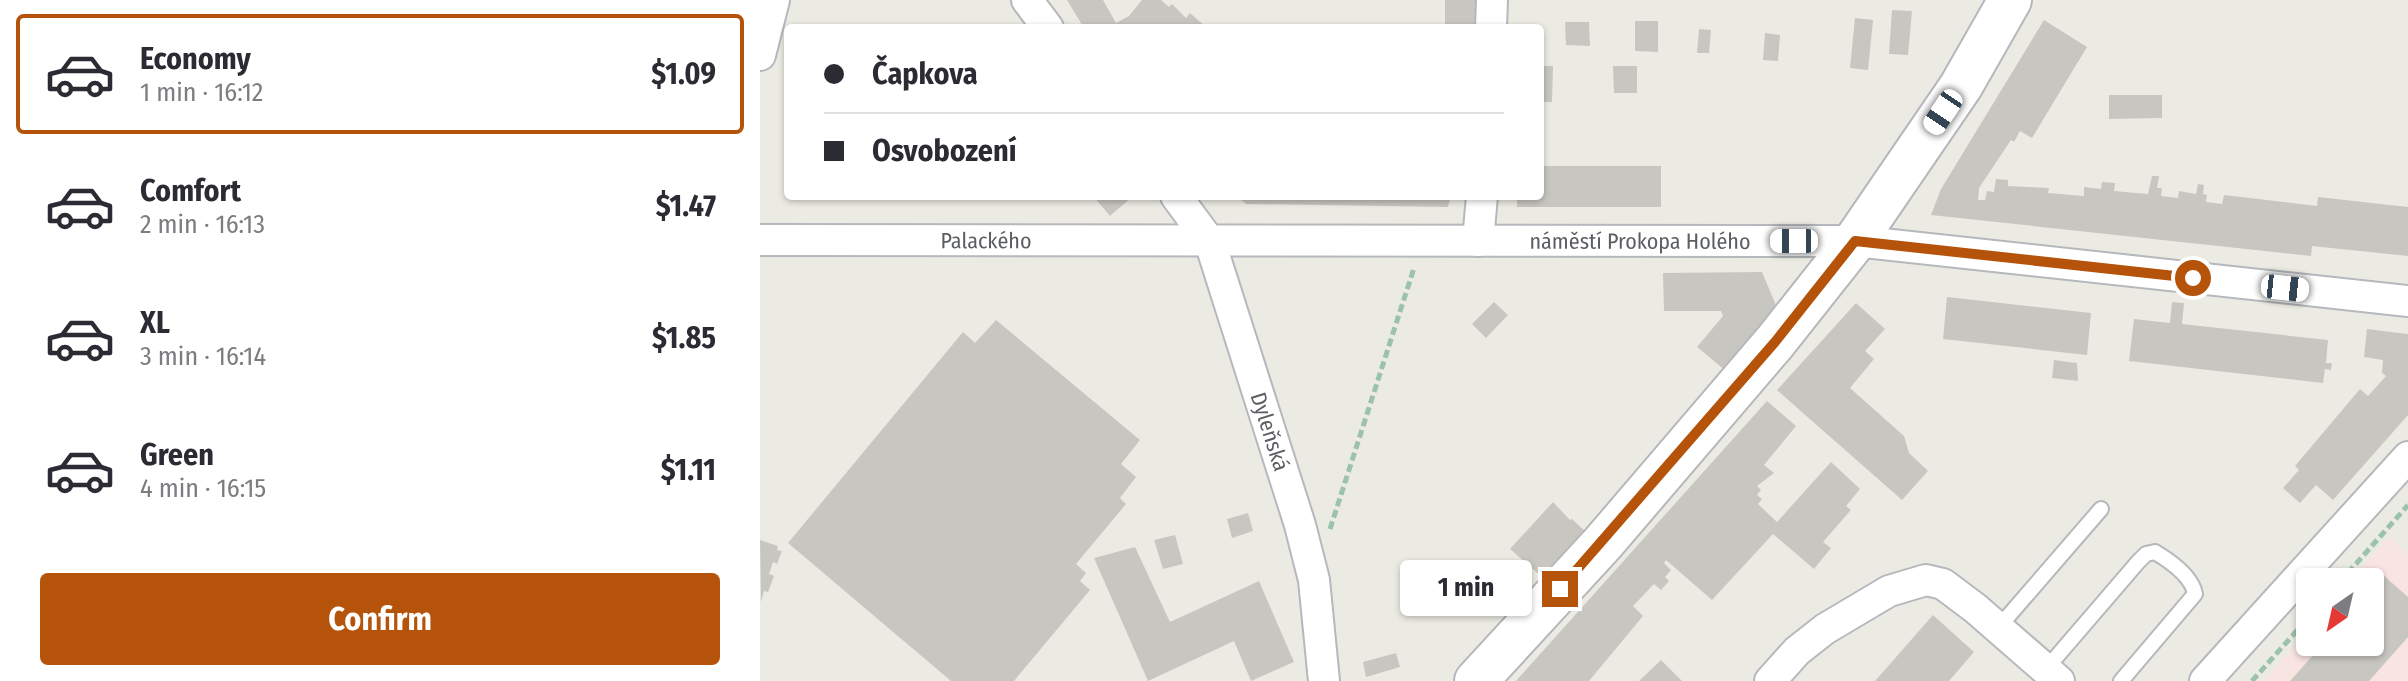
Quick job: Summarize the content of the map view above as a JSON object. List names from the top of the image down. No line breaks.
{"streets":{"street":["náměstí Prokopa Holého","Palackého","Dyleňská"]},"crossings":[["náměstí Prokopa Holého","Palackého"],["náměstí Prokopa Holého","Dyleňská"],["Palackého","Dyleňská"]],"north":"bottom left","page":{"list":[{"name":"Economy","note":"1 min · 16:12","value":"$1.09"},{"name":"Comfort","note":"2 min · 16:13","value":"$1.47"},{"name":"XL","note":"3 min · 16:14","value":"$1.85"},{"name":"Green","note":"4 min · 16:15","value":"$1.11"}],"banner":["Čapkova","Osvobození"],"buttons":"Confirm","bubble":"1 min"}}
